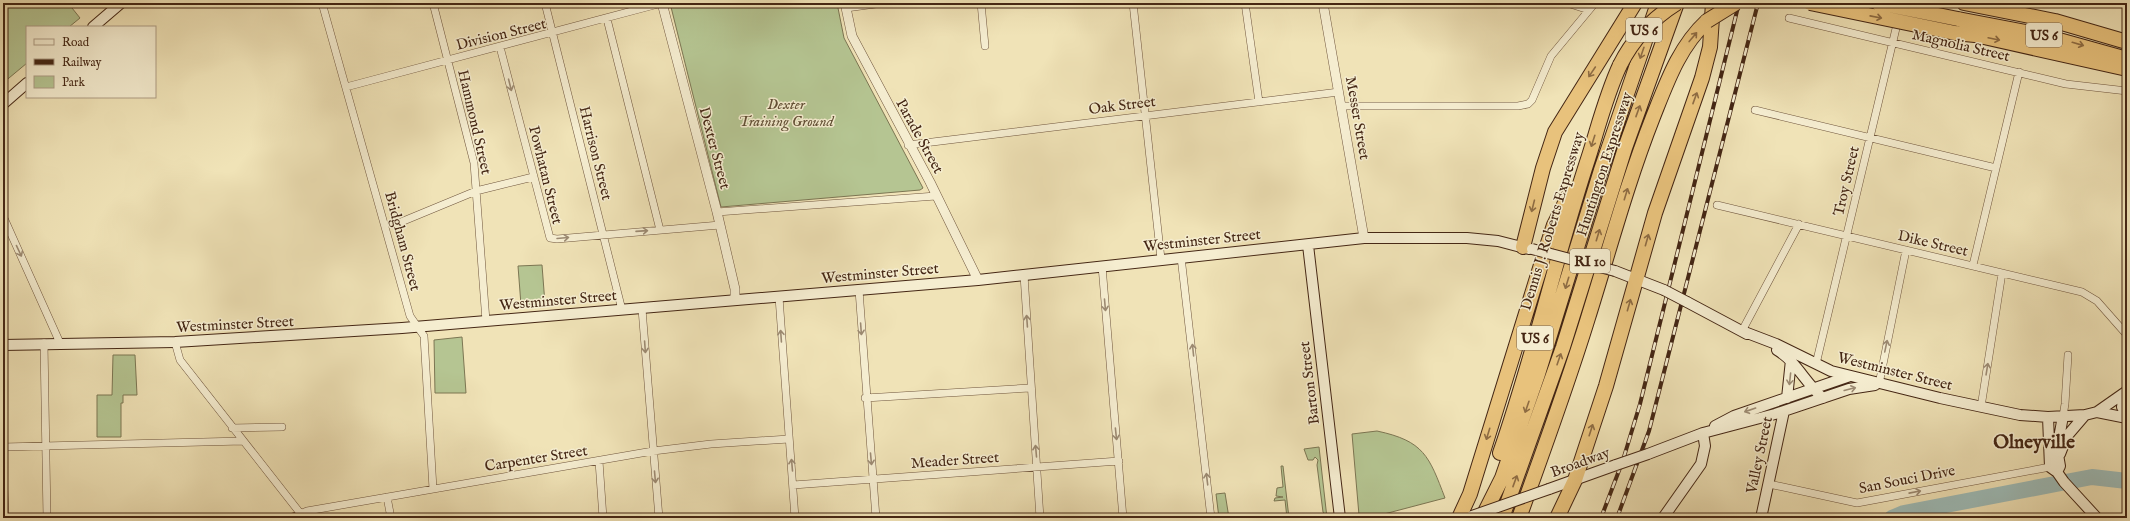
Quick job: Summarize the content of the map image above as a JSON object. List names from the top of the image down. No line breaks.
{"streets":{"highway":["US 6","Huntington Expressway","Dennis J. Roberts Expressway","RI 10"],"main road":["Westminster Street","Barton Street","Valley Street","Broadway"],"street":["Division Street","Magnolia Street","Oak Street","Messer Street","Hammond Street","Parade Street","Dexter Street","Harrison Street","Powhatan Street","Troy Street","Bridgham Street","Dike Street","Carpenter Street","Meader Street","San Souci Drive"]},"crossings":[["Division Street","Hammond Street"],["Division Street","Dexter Street"],["Division Street","Harrison Street"],["Division Street","Powhatan Street"],["Division Street","Bridgham Street"],["Magnolia Street","Troy Street"],["Oak Street","Messer Street"],["Oak Street","Parade Street"],["Messer Street","Westminster Street"],["Hammond Street","Westminster Street"],["Parade Street","Westminster Street"],["Dexter Street","Powhatan Street"],["Dexter Street","Westminster Street"],["Harrison Street","Powhatan Street"],["Harrison Street","Westminster Street"],["Huntington Expressway","Dennis J. Roberts Expressway"],["Huntington Expressway","Broadway"],["Troy Street","Westminster Street"],["Troy Street","Dike Street"],["Dennis J. Roberts Expressway","Broadway"],["Westminster Street","Bridgham Street"],["Westminster Street","Barton Street"],["Westminster Street","Broadway"],["Bridgham Street","Carpenter Street"],["Valley Street","Broadway"],["Valley Street","San Souci Drive"]],"one_way":["San Souci Drive"],"districts":["Olneyville"],"parks":["Dexter Training Ground"],"legend":["Road","Railway","Park"]}
